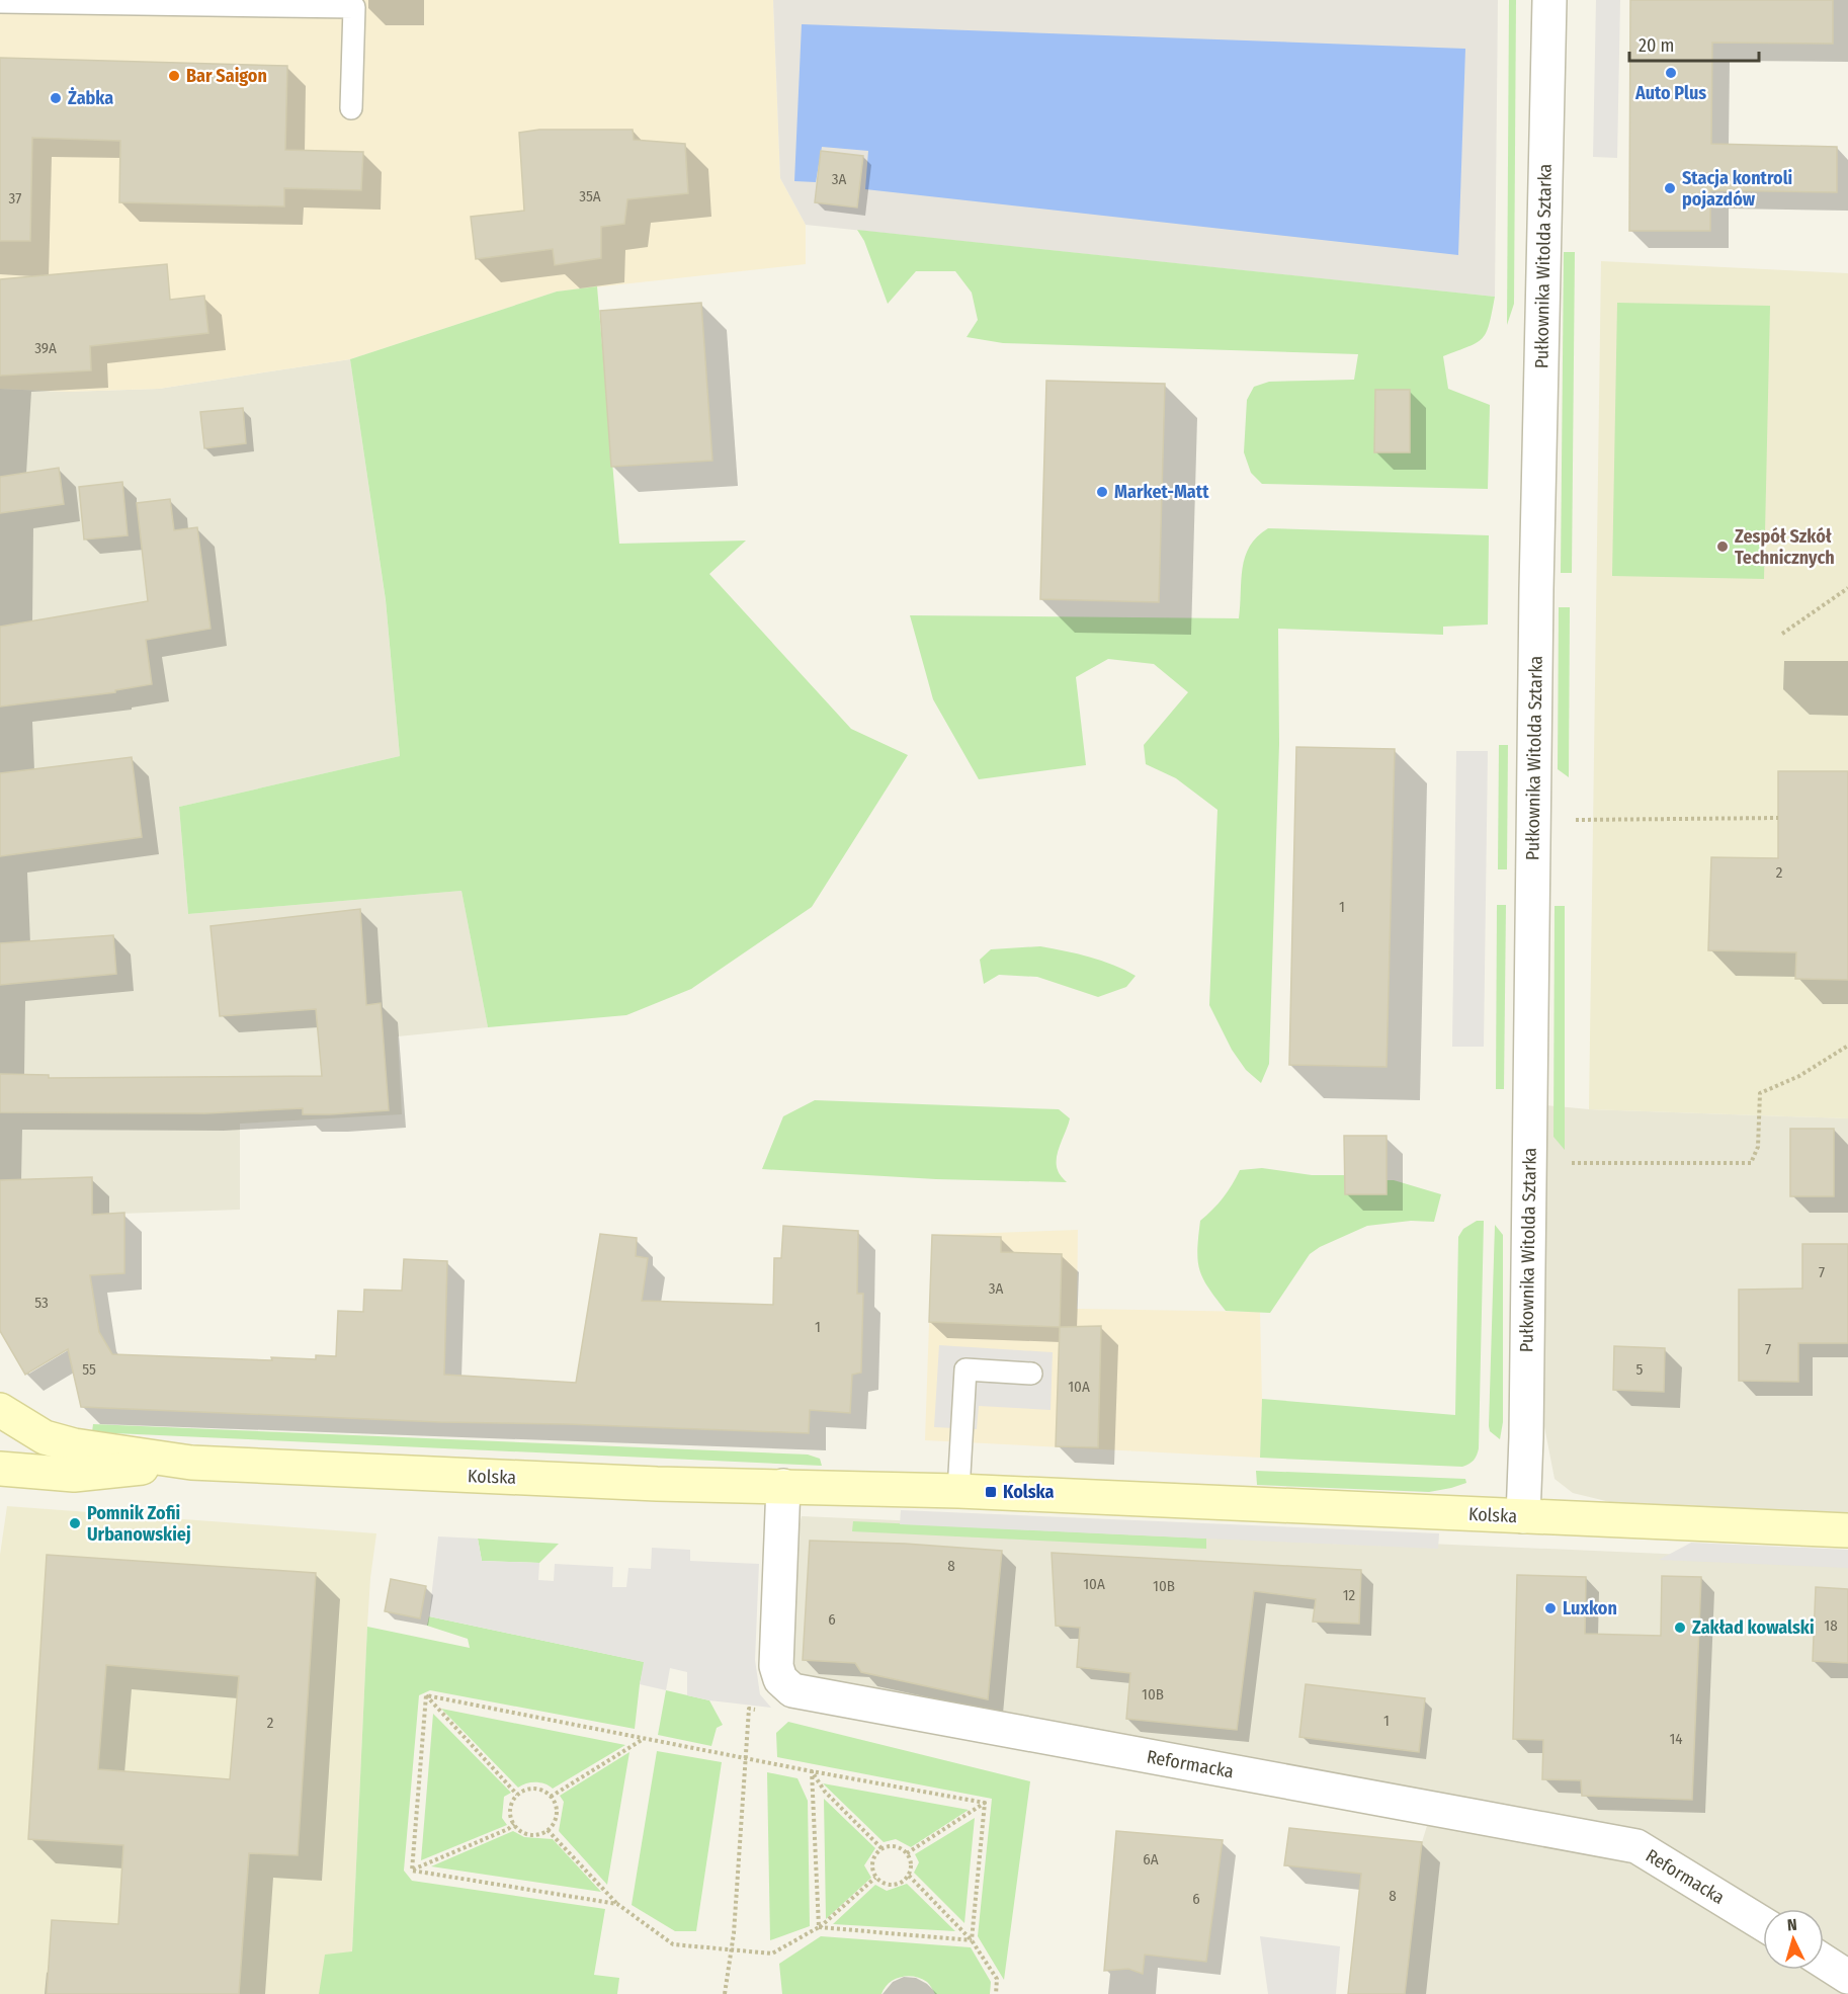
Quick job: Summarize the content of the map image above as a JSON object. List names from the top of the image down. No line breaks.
{"streets":{"street":["Pułkownika Witolda Sztarka","Kolska","Reformacka"]},"crossings":[["Pułkownika Witolda Sztarka","Kolska"],["Kolska","Reformacka"]],"places":{"other":["Auto Plus","Bar Saigon","Żabka","Stacja kontroli pojazdów","Market-Matt","Zespół Szkół Technicznych","Pomnik Zofii Urbanowskiej","Luxkon","Zakład kowalski"],"transit":["Kolska"]},"house_numbers":["3A","35A","37","39A","2","1","7","3A","53","1","7","55","5","10A","8","10A","10B","12","6","18","10B","1","2","14","6A","8","6"],"scale_bar":"20 m","north":"top"}
